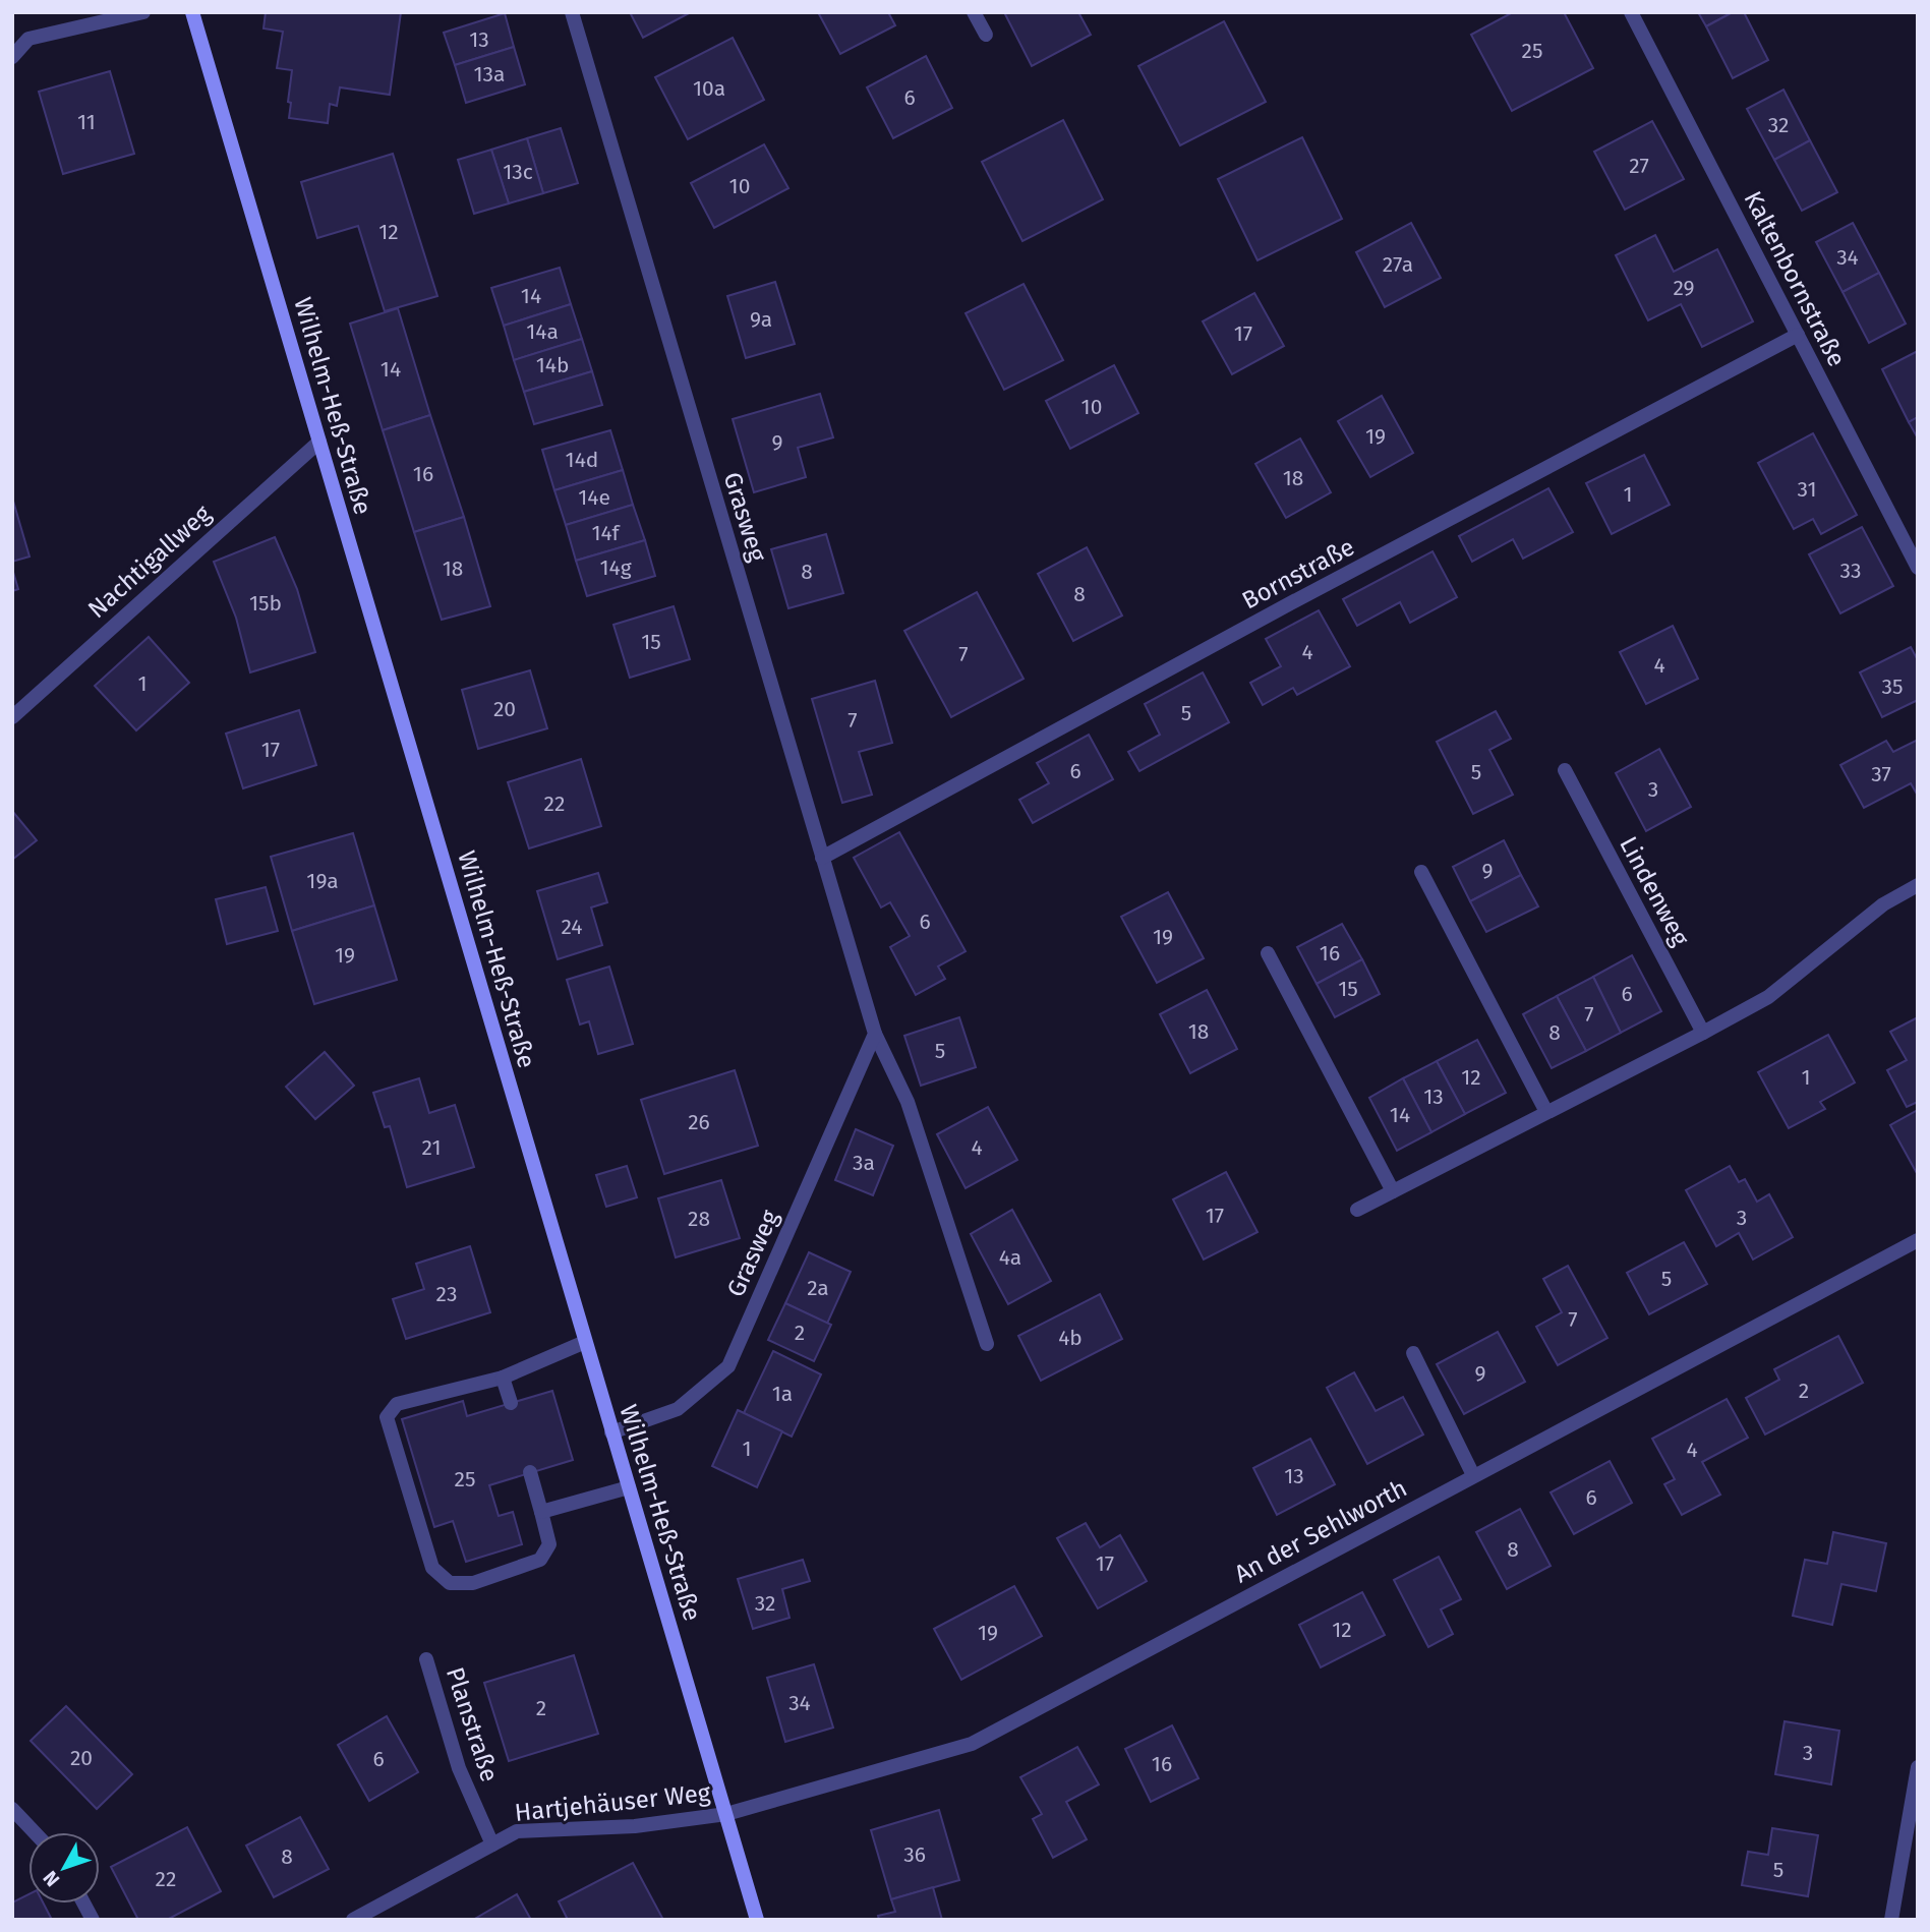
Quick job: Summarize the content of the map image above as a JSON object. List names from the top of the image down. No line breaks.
{"streets":{"main road":["Wilhelm-Heß-Straße"],"street":["Kaltenbornstraße","Grasweg","Nachtigallweg","Bornstraße","Lindenweg","An der Sehlworth","Planstraße","Hartjehäuser Weg"]},"crossings":[["Kaltenbornstraße","Bornstraße"],["Wilhelm-Heß-Straße","Grasweg"],["Wilhelm-Heß-Straße","Nachtigallweg"],["Wilhelm-Heß-Straße","An der Sehlworth"],["Wilhelm-Heß-Straße","Hartjehäuser Weg"],["Grasweg","Bornstraße"],["An der Sehlworth","Hartjehäuser Weg"],["Planstraße","Hartjehäuser Weg"]],"house_numbers":["13","25","13a","10a","6","11","32","27","13c","10","12","34","27a","29","14","9a","14a","17","14b","14","10","19","9","14d","16","18","31","1","14e","14f","14g","18","33","8","8","15b","15","4","7","4","1","35","20","5","7","17","6","5","37","3","22","9","19a","6","24","19","16","19","15","6","7","18","8","5","12","1","13","14","26","21","4","3a","17","3","28","4a","5","2a","23","7","2","4b","9","2","1a","1","4","13","25","6","8","17","32","12","19","34","2","3","20","6","16","36","8","5","22"],"north":"bottom left"}
